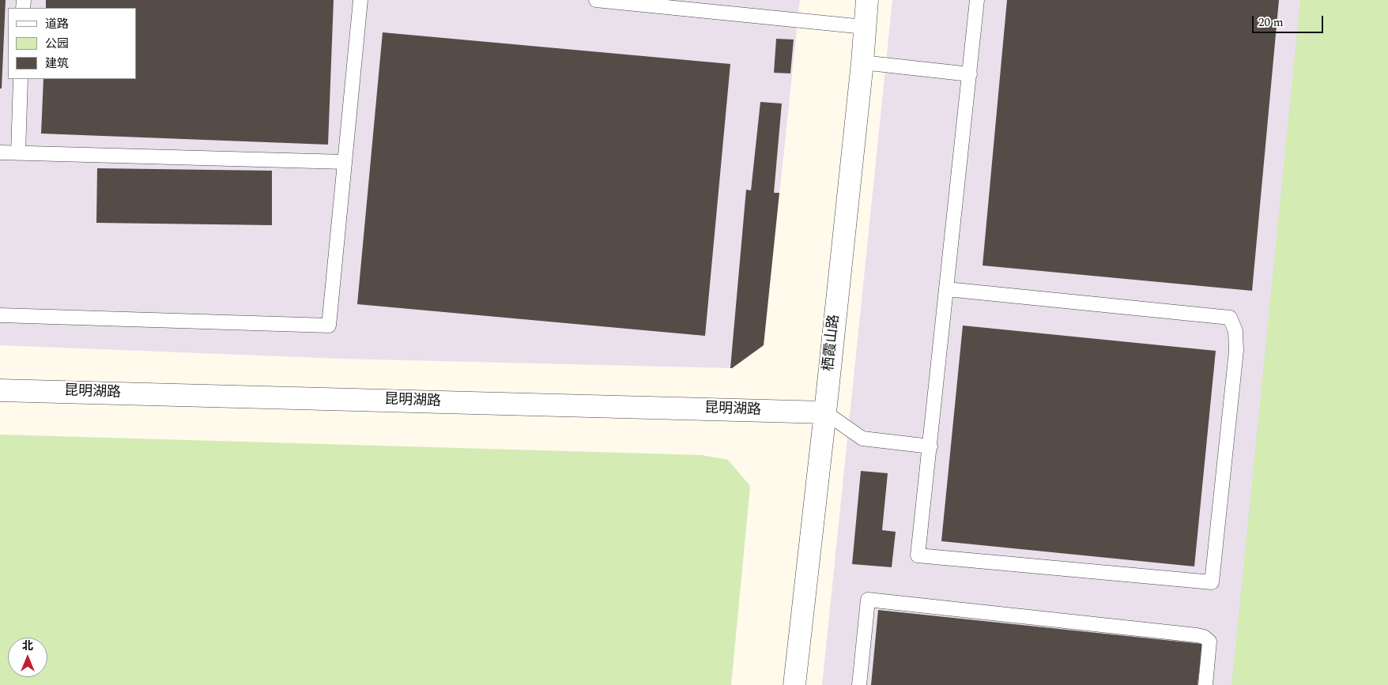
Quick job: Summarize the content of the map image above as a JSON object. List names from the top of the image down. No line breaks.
{"streets":{"street":["栖霞山路","昆明湖路"]},"crossings":[["栖霞山路","昆明湖路"]],"legend":["道路","公园","建筑"],"scale_bar":"20 m","north":"top"}
